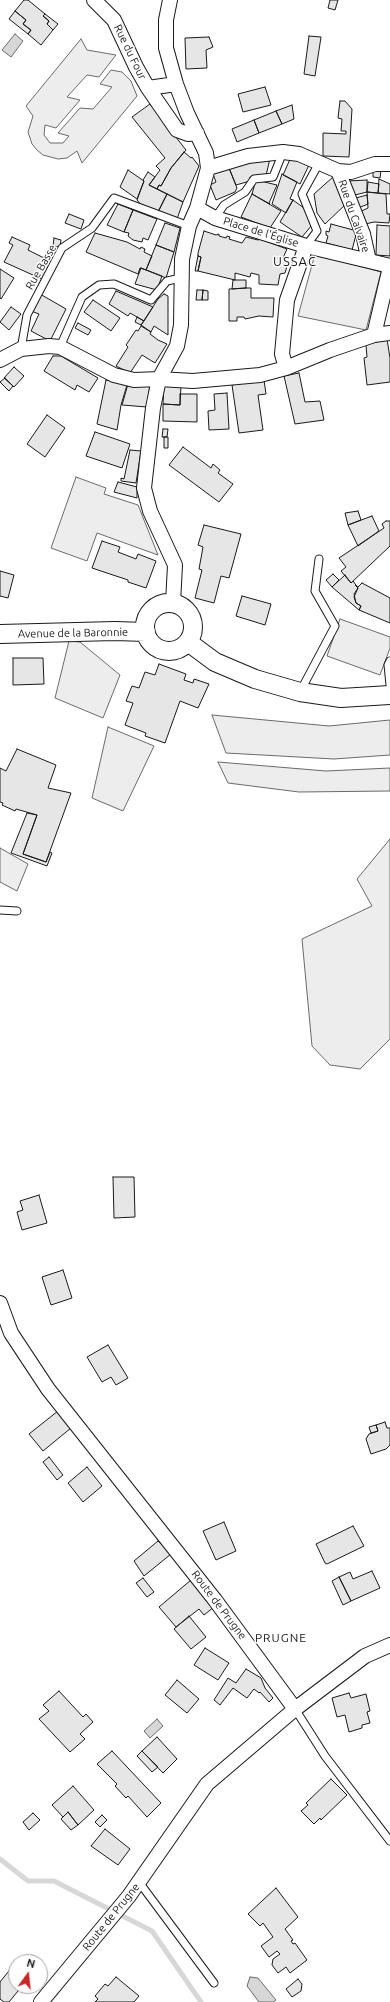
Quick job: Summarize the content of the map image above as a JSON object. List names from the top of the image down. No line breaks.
{"streets":{"street":["Rue du Four","Rue du Calvaire","Place de l'Église","Avenue de la Baronnie","Route de Prugne"],"lane":["Rue Basse"]},"crossings":[["Rue du Calvaire","Place de l'Église"]],"districts":["USSAC","PRUGNE"],"north":"top"}
